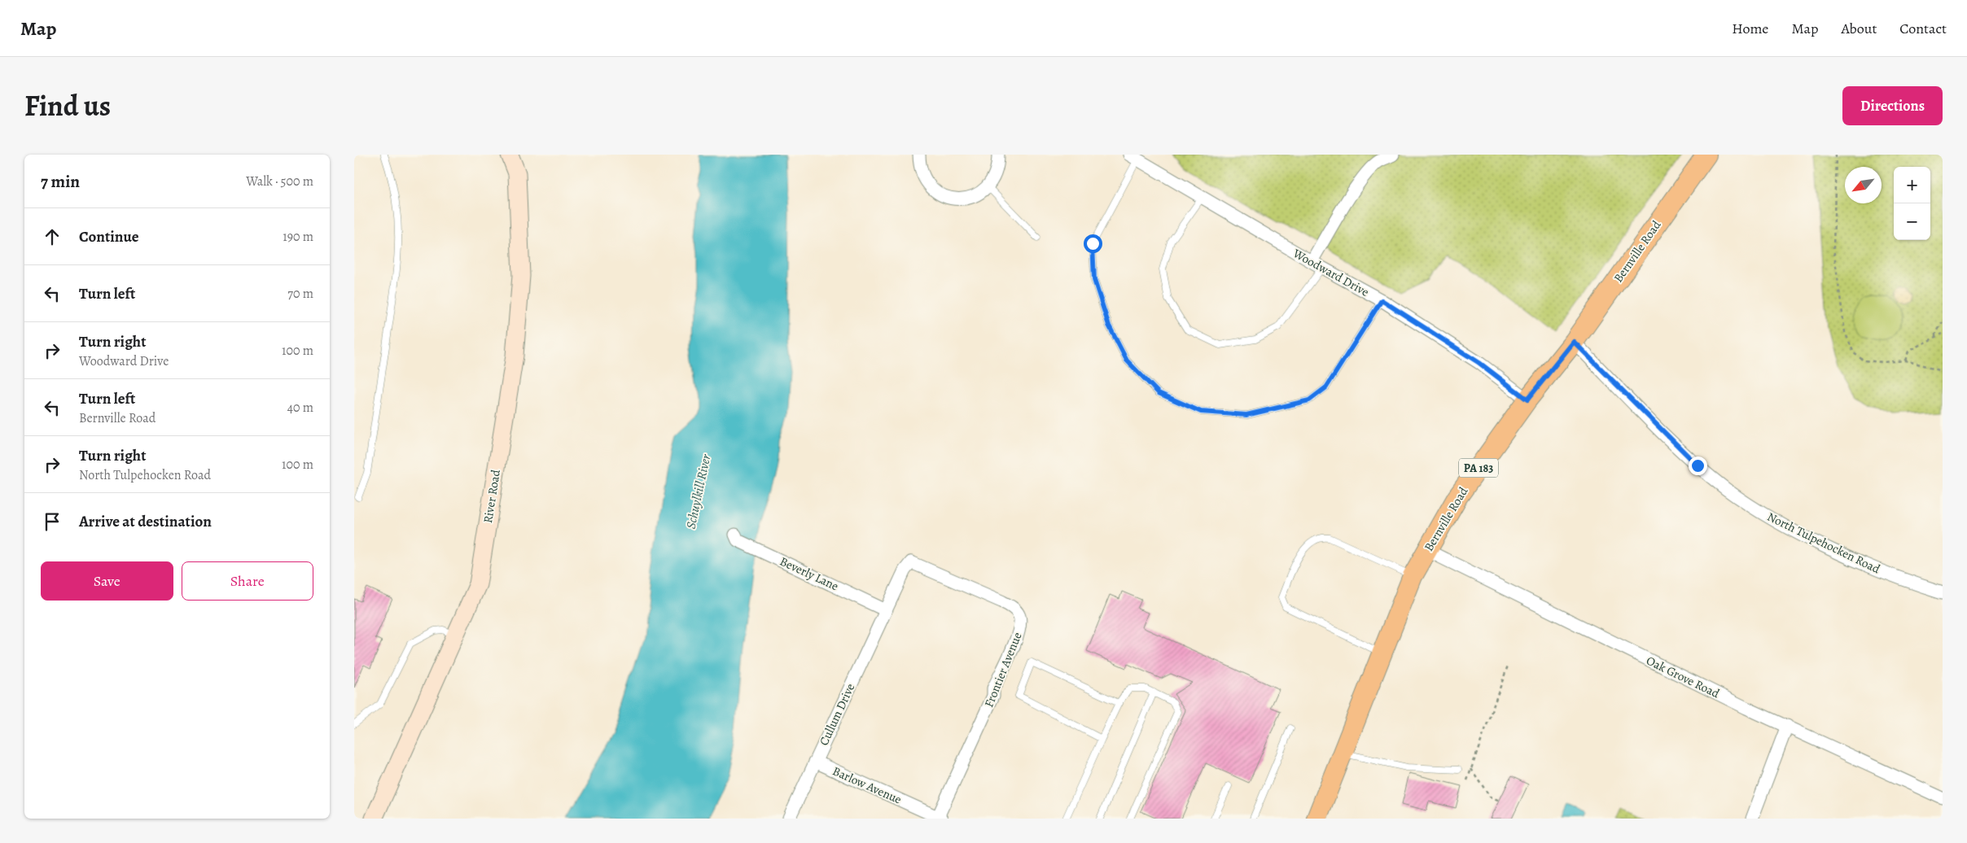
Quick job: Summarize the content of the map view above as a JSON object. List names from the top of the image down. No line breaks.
{"streets":{"main road":["Bernville Road","PA 183"],"street":["Woodward Drive","River Road","North Tulpehocken Road","Beverly Lane","Frontier Avenue","Oak Grove Road","Cullum Drive","Barlow Avenue"]},"crossings":[["Bernville Road","Woodward Drive"],["Bernville Road","North Tulpehocken Road"],["Bernville Road","Oak Grove Road"],["Beverly Lane","Frontier Avenue"],["Beverly Lane","Cullum Drive"],["Frontier Avenue","Cullum Drive"],["Frontier Avenue","Barlow Avenue"],["Cullum Drive","Barlow Avenue"]],"water":["Schuylkill River"],"north":"bottom left","page":{"header":"Map","nav":["Home","Map","About","Contact"],"title":"Find us","buttons":["Directions",["Save","Share"]],"heading":["7 min","Walk · 500 m"],"map_buttons":["+","−"],"list":[["Continue","190 m"],["Turn left","70 m"],["Turn right","Woodward Drive","100 m"],["Turn left","Bernville Road","40 m"],["Turn right","North Tulpehocken Road","100 m"],"Arrive at destination"]}}
